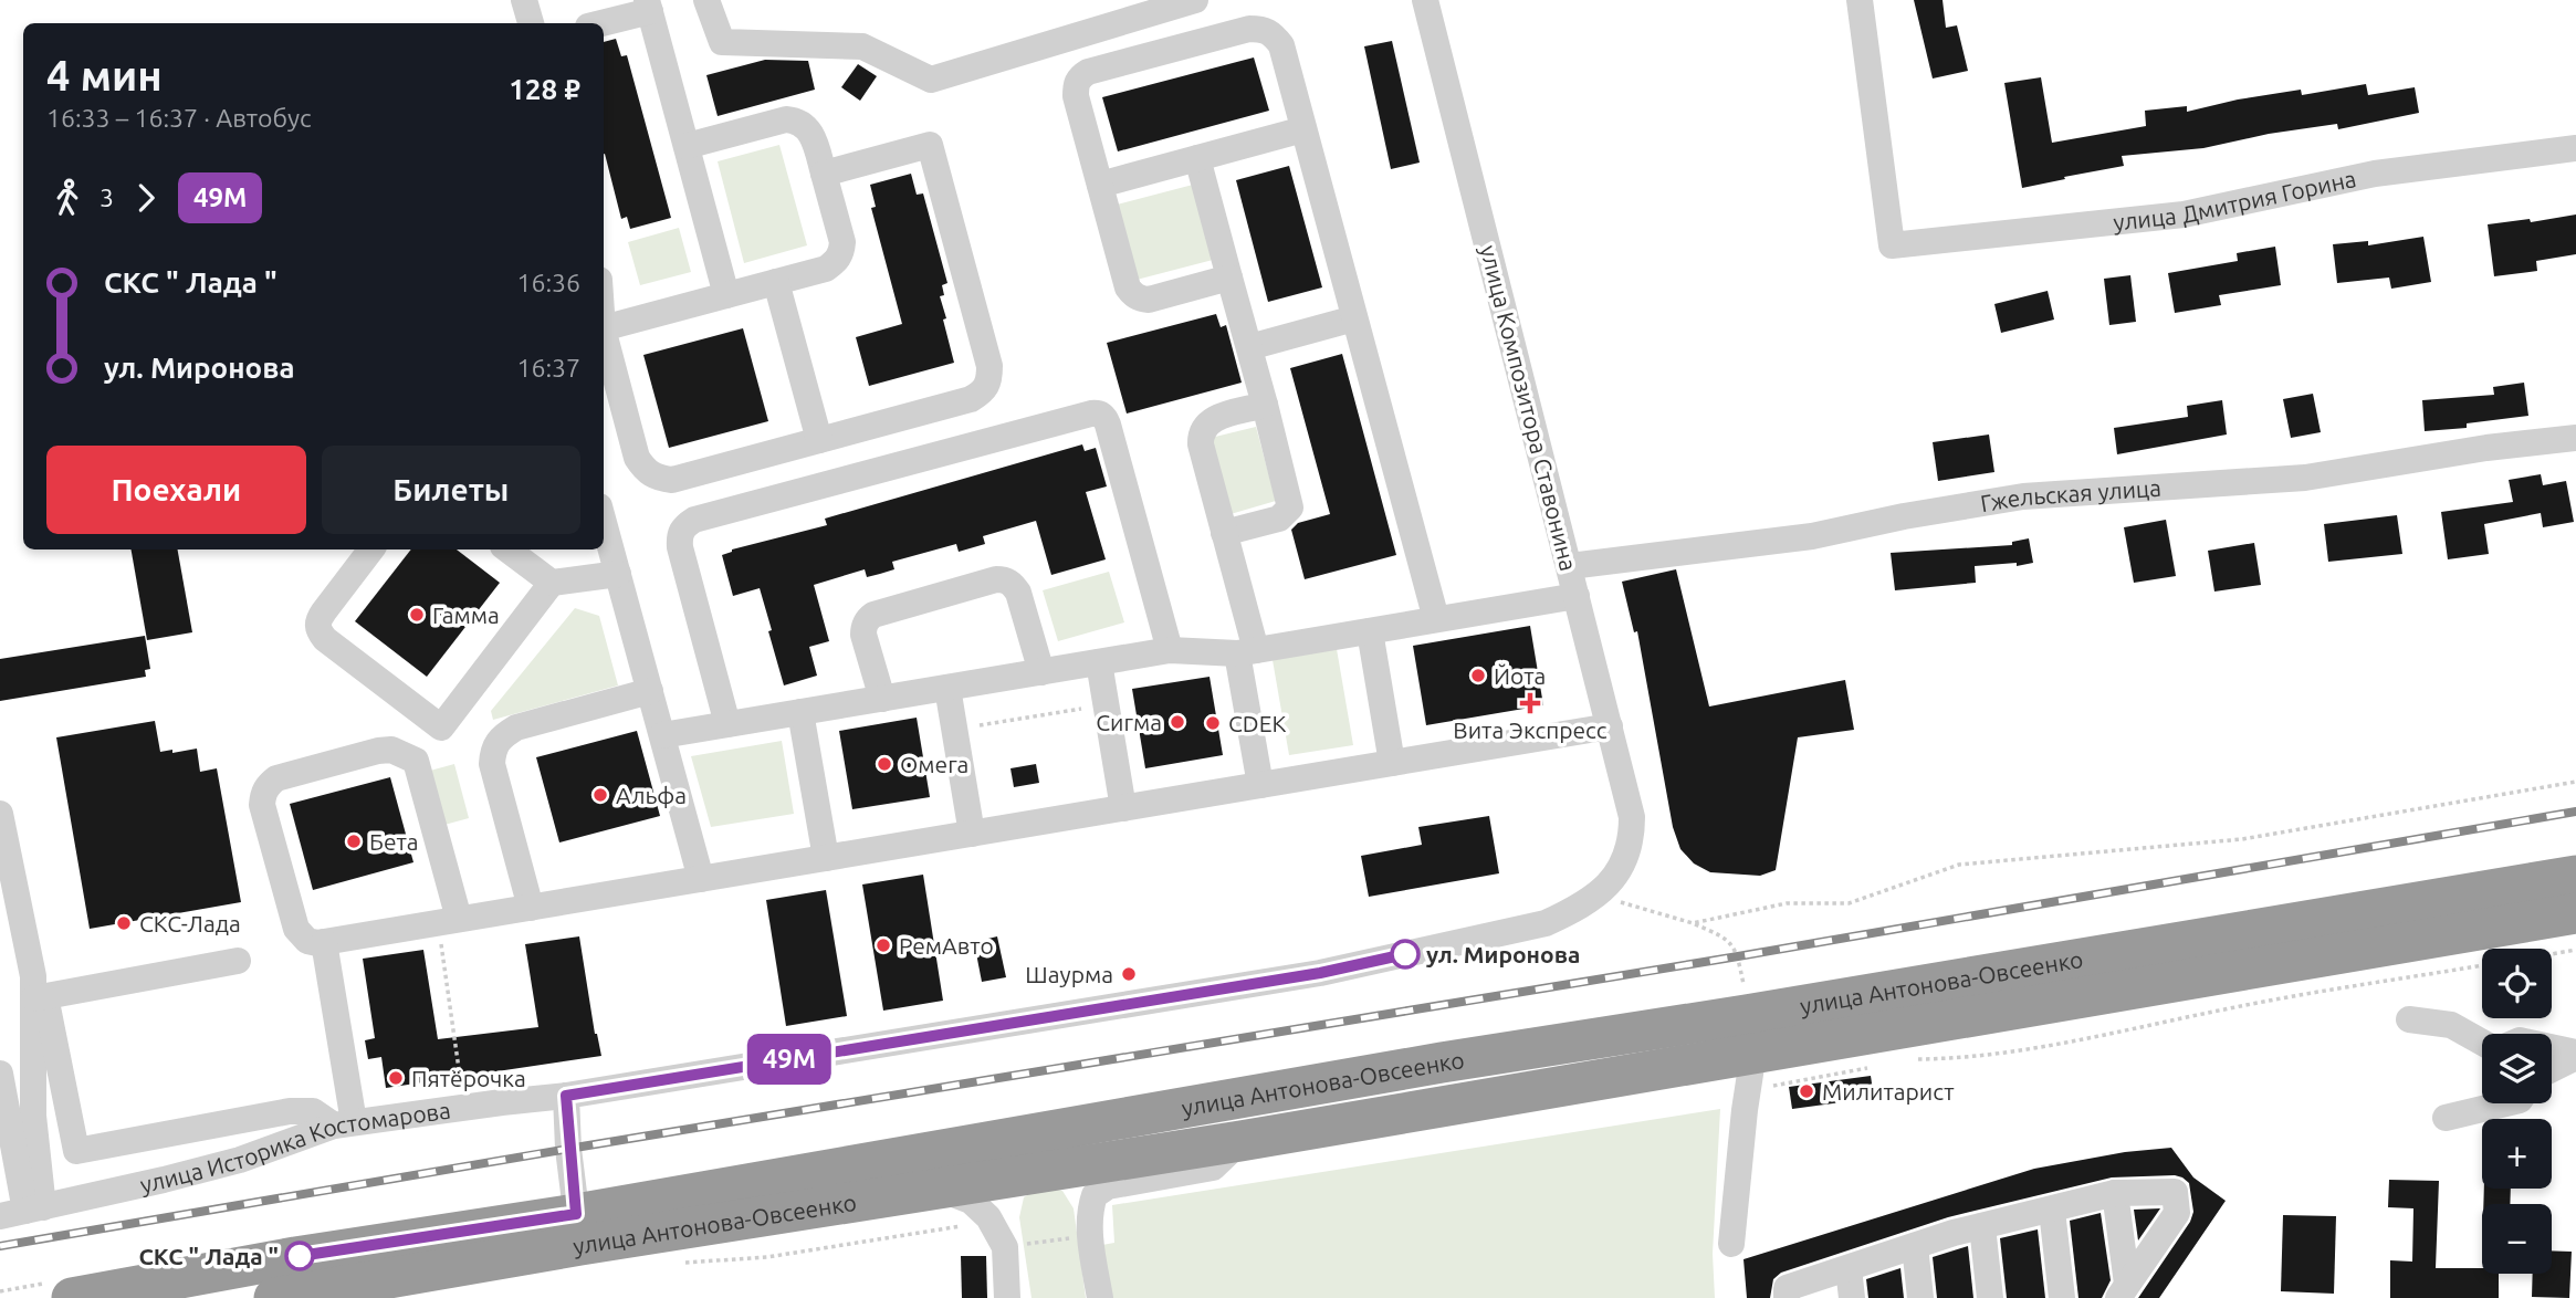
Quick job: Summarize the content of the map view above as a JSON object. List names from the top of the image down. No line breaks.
{"streets":{"highway":["улица Антонова-Овсеенко"],"street":["улица Дмитрия Горина","улица Композитора Ставонина","Гжельская улица","улица Историка Костомарова"]},"crossings":[["улица Композитора Ставонина","Гжельская улица"],["улица Композитора Ставонина","улица Историка Костомарова"]],"places":{"other":["Гамма","Йота","Сигма","CDEK","Омега","Альфа","Бета","СКС-Лада","РемАвто","ул. Миронова","Шаурма","Пятёрочка","Милитарист","СКС \" Лада \""],"health":["Вита Экспресс"]},"lines":["bus line 49М"],"page":{"on_map":"49М","heading":["4 мин","16:33 – 16:37 · Автобус","128 ₽"],"legs":["3","49М"],"list":[{"name":"СКС \" Лада \"","value":"16:36"},{"name":"ул. Миронова","value":"16:37"}],"buttons":["Поехали","Билеты"],"map_buttons":["+","−"]}}
